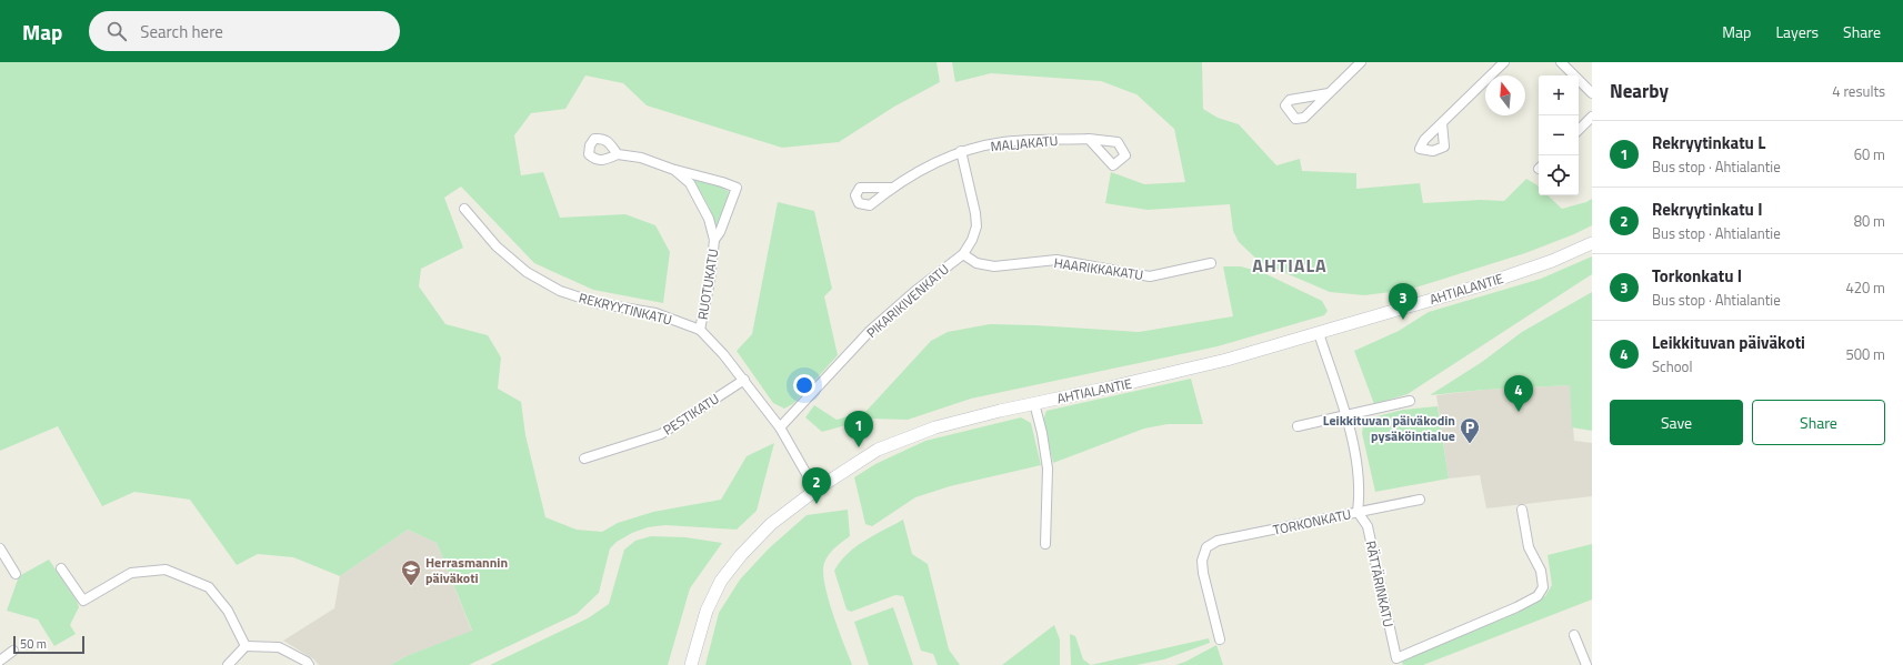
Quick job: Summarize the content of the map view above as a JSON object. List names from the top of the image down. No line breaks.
{"streets":{"main road":["AHTIALANTIE"],"street":["MALJAKATU","HAARIKKAKATU","RUOTUKATU","PIKARIKIVENKATU","REKRYYTINKATU","PESTIKATU","TORKONKATU","RÄTTÄRINKATU"]},"crossings":[["MALJAKATU","PIKARIKIVENKATU"],["HAARIKKAKATU","PIKARIKIVENKATU"],["RUOTUKATU","REKRYYTINKATU"],["AHTIALANTIE","REKRYYTINKATU"],["AHTIALANTIE","TORKONKATU"],["PIKARIKIVENKATU","REKRYYTINKATU"],["REKRYYTINKATU","PESTIKATU"],["TORKONKATU","RÄTTÄRINKATU"]],"districts":["AHTIALA"],"places":{"parking":["Leikkituvan päiväkodin pysäköintialue"],"school or university":["Herrasmannin päiväkoti"]},"scale_bar":"50 m","north":"top","page":{"header":"Map","search":"Search here","nav":["Map","Layers","Share"],"heading":["Nearby","4 results"],"map_buttons":["+","−"],"list":[{"mark":"1","name":"Rekryytinkatu L","note":"Bus stop · Ahtialantie","value":"60 m"},{"mark":"2","name":"Rekryytinkatu I","note":"Bus stop · Ahtialantie","value":"80 m"},{"mark":"3","name":"Torkonkatu I","note":"Bus stop · Ahtialantie","value":"420 m"},{"mark":"4","name":"Leikkituvan päiväkoti","note":"School","value":"500 m"}],"pins":["3","4","1","2"],"buttons":["Save","Share"],"scale":"50 m"}}
